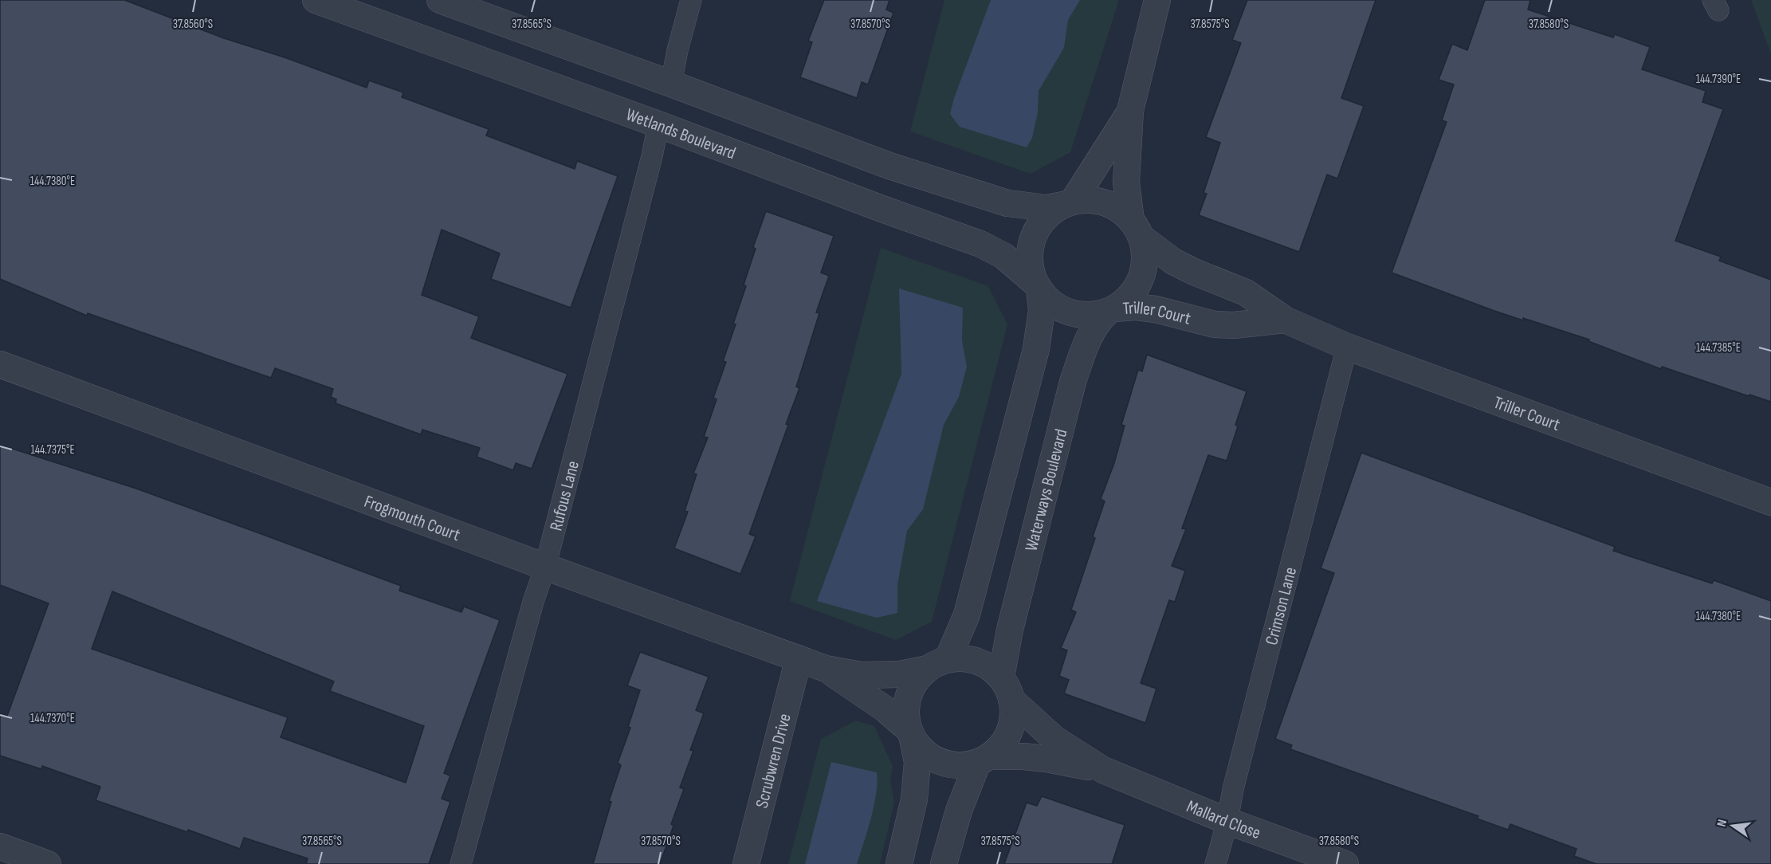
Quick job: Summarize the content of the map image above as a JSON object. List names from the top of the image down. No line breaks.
{"streets":{"street":["Wetlands Boulevard","Triller Court","Waterways Boulevard","Frogmouth Court","Scrubwren Drive","Mallard Close"],"lane":["Rufous Lane","Crimson Lane"]},"crossings":[["Wetlands Boulevard","Triller Court"],["Wetlands Boulevard","Waterways Boulevard"],["Wetlands Boulevard","Rufous Lane"],["Triller Court","Waterways Boulevard"],["Triller Court","Crimson Lane"],["Waterways Boulevard","Frogmouth Court"],["Waterways Boulevard","Mallard Close"],["Rufous Lane","Frogmouth Court"],["Frogmouth Court","Scrubwren Drive"],["Frogmouth Court","Mallard Close"],["Crimson Lane","Mallard Close"]],"north":"left","coordinates":["37.8560°S","37.8565°S","37.8570°S","37.8575°S","37.8580°S","144.7390°E","144.7380°E","144.7385°E","144.7375°E","144.7370°E"]}
